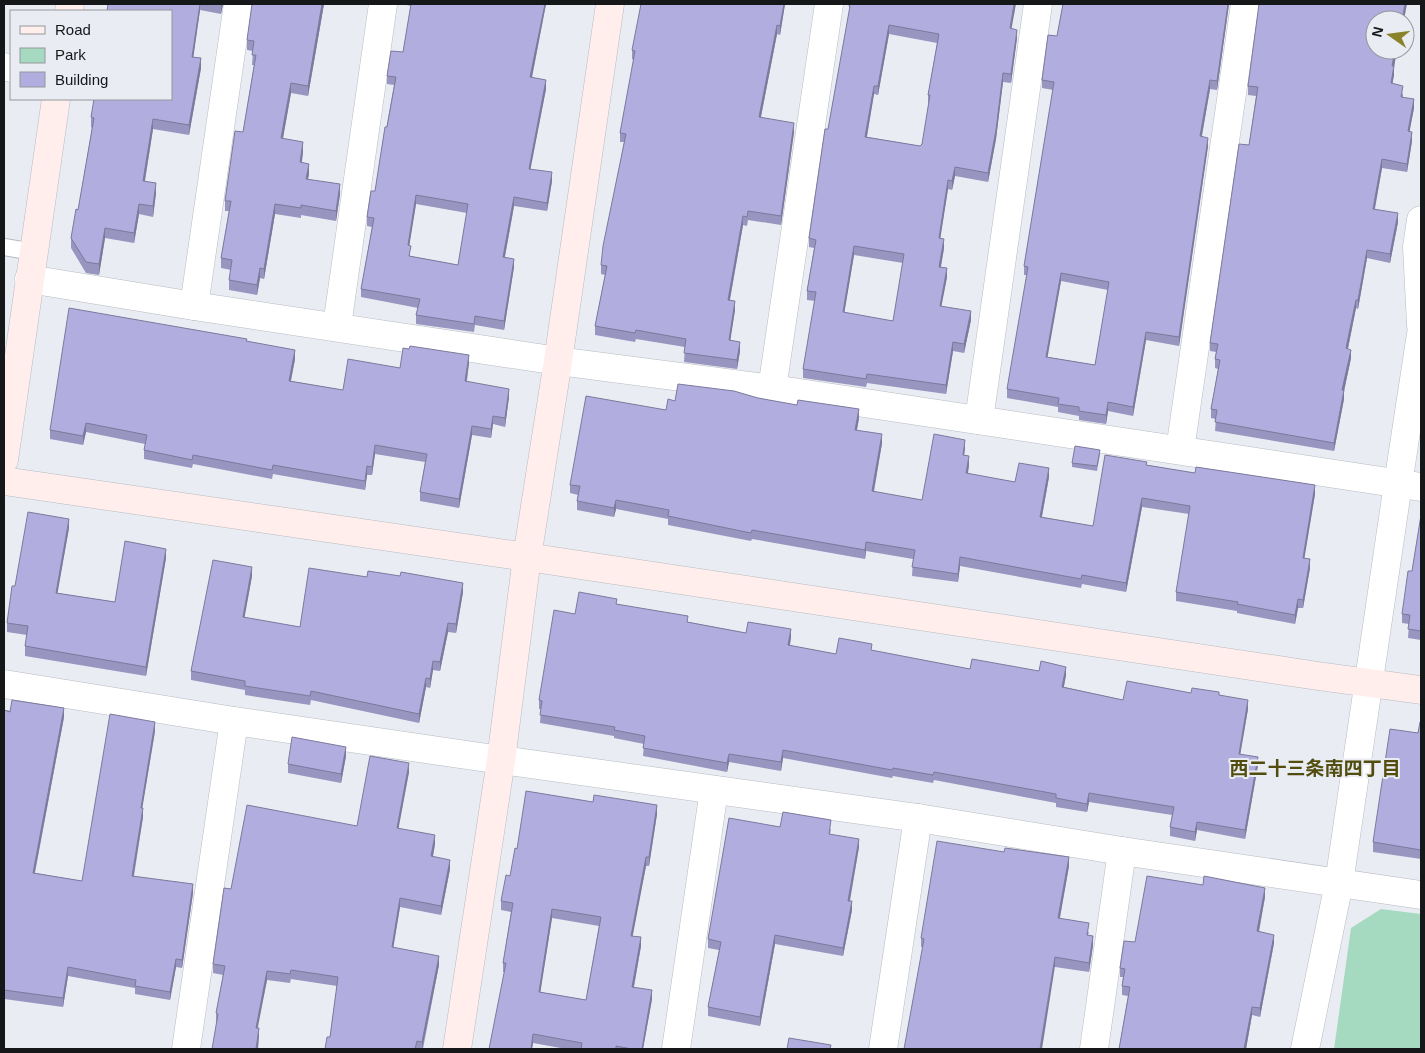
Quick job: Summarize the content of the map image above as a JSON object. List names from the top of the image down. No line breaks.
{"districts":["西二十三条南四丁目"],"legend":["Road","Park","Building"],"north":"left"}
